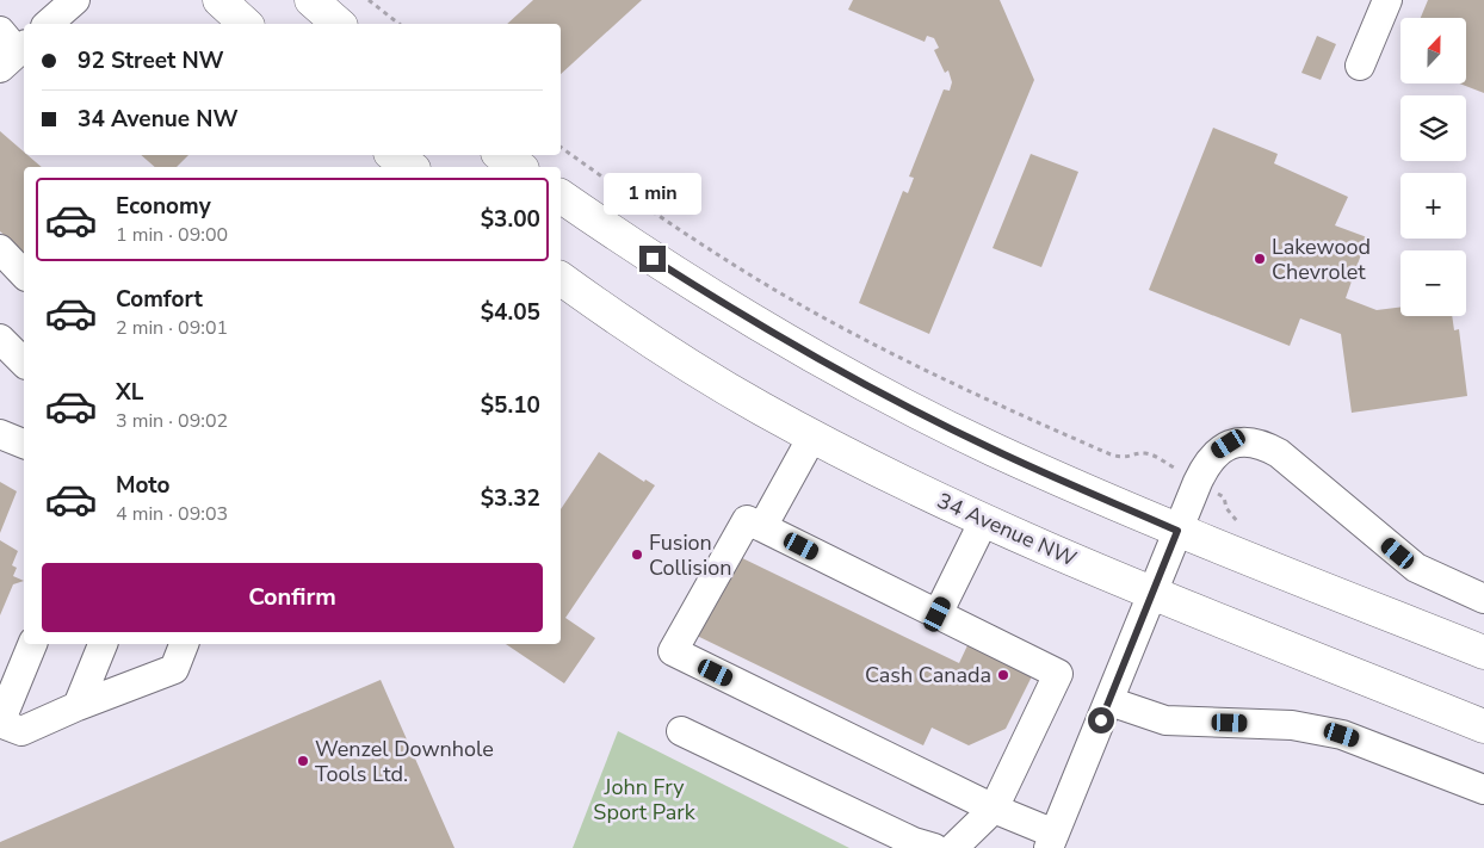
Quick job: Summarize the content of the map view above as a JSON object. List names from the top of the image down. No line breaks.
{"streets":{"main road":["34 Avenue NW"]},"parks":["John Fry Sport Park"],"places":["Lakewood Chevrolet","Fusion Collision","Cash Canada","Wenzel Downhole Tools Ltd."],"north":"top","page":{"map_buttons":["+","−"],"banner":["92 Street NW","34 Avenue NW"],"bubble":"1 min","list":[{"name":"Economy","note":"1 min · 09:00","value":"$3.00"},{"name":"Comfort","note":"2 min · 09:01","value":"$4.05"},{"name":"XL","note":"3 min · 09:02","value":"$5.10"},{"name":"Moto","note":"4 min · 09:03","value":"$3.32"}],"buttons":"Confirm"}}
